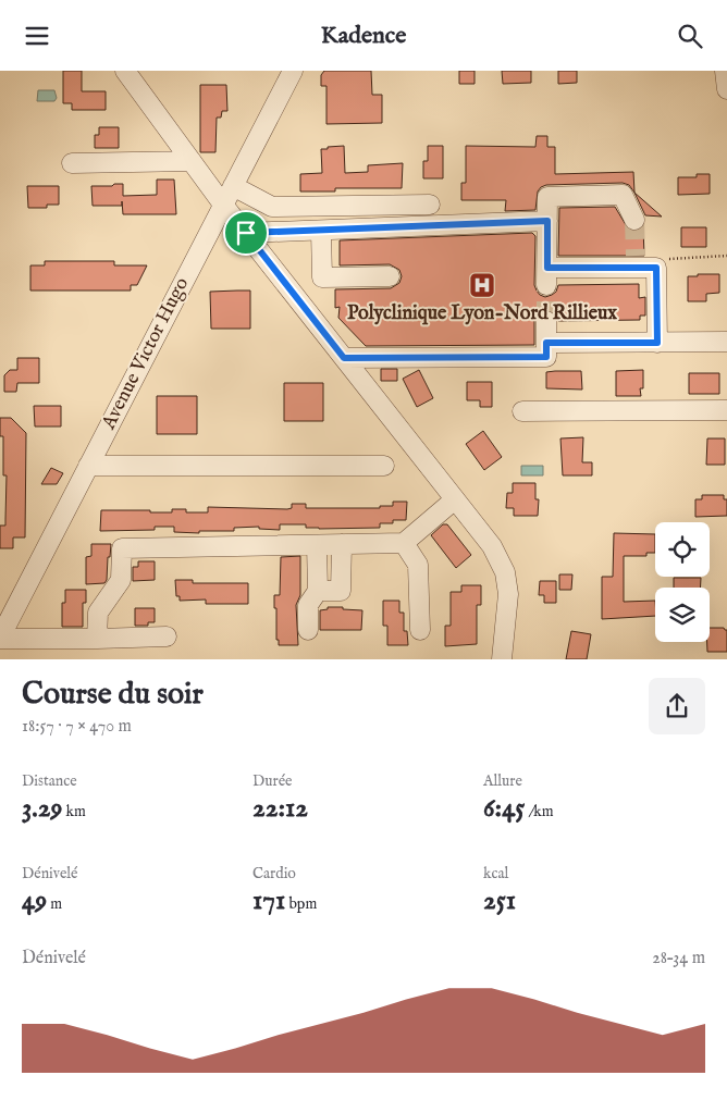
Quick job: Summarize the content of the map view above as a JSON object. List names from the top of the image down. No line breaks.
{"streets":{"street":["Avenue Victor Hugo"]},"places":{"hospital":["Polyclinique Lyon-Nord Rillieux"]},"page":{"header":"Kadence","heading":["Course du soir","18:57 · 7 × 470 m"],"stats":[["Distance","3.29 km"],["Durée","22:12"],["Allure","6:45 /km"],["Dénivelé","49 m"],["Cardio","171 bpm"],["kcal","251"]],"chart":["Dénivelé","28–34 m"]}}
